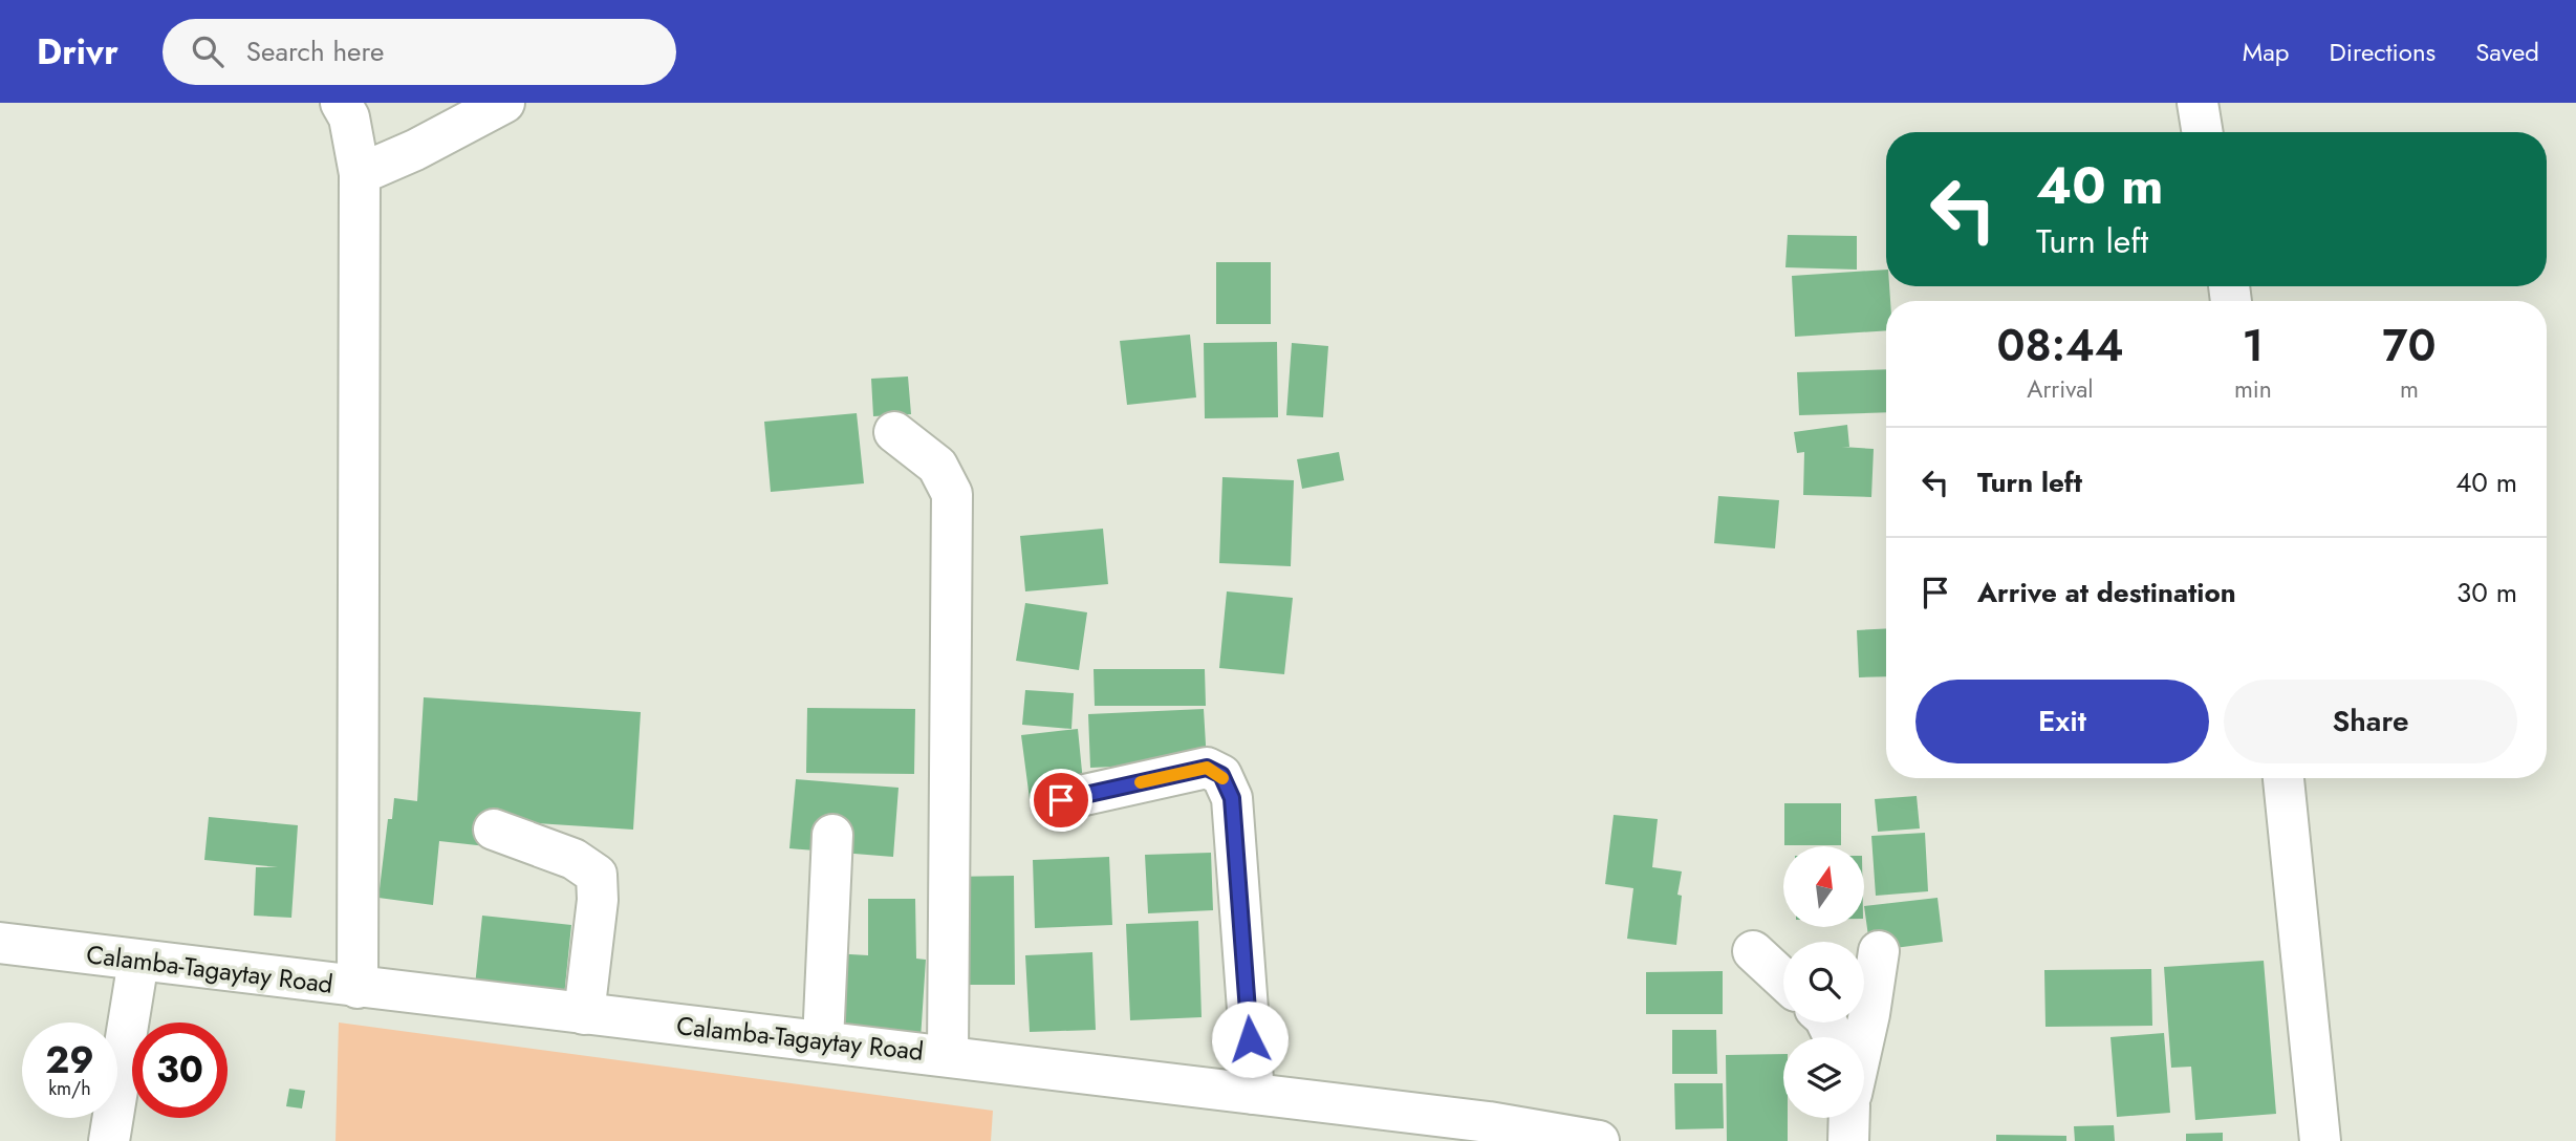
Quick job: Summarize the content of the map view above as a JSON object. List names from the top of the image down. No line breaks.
{"streets":{"street":["Calamba-Tagaytay Road"]},"north":"top","page":{"header":"Drivr","search":"Search here","nav":["Map","Directions","Saved"],"turn":["40 m","Turn left"],"eta":["08:44","Arrival","1","min","70","m"],"list":[{"name":"Turn left","value":"40 m"},{"name":"Arrive at destination","value":"30 m"}],"buttons":["Exit","Share"],"speed":"29 km/h","limit":"30"}}
